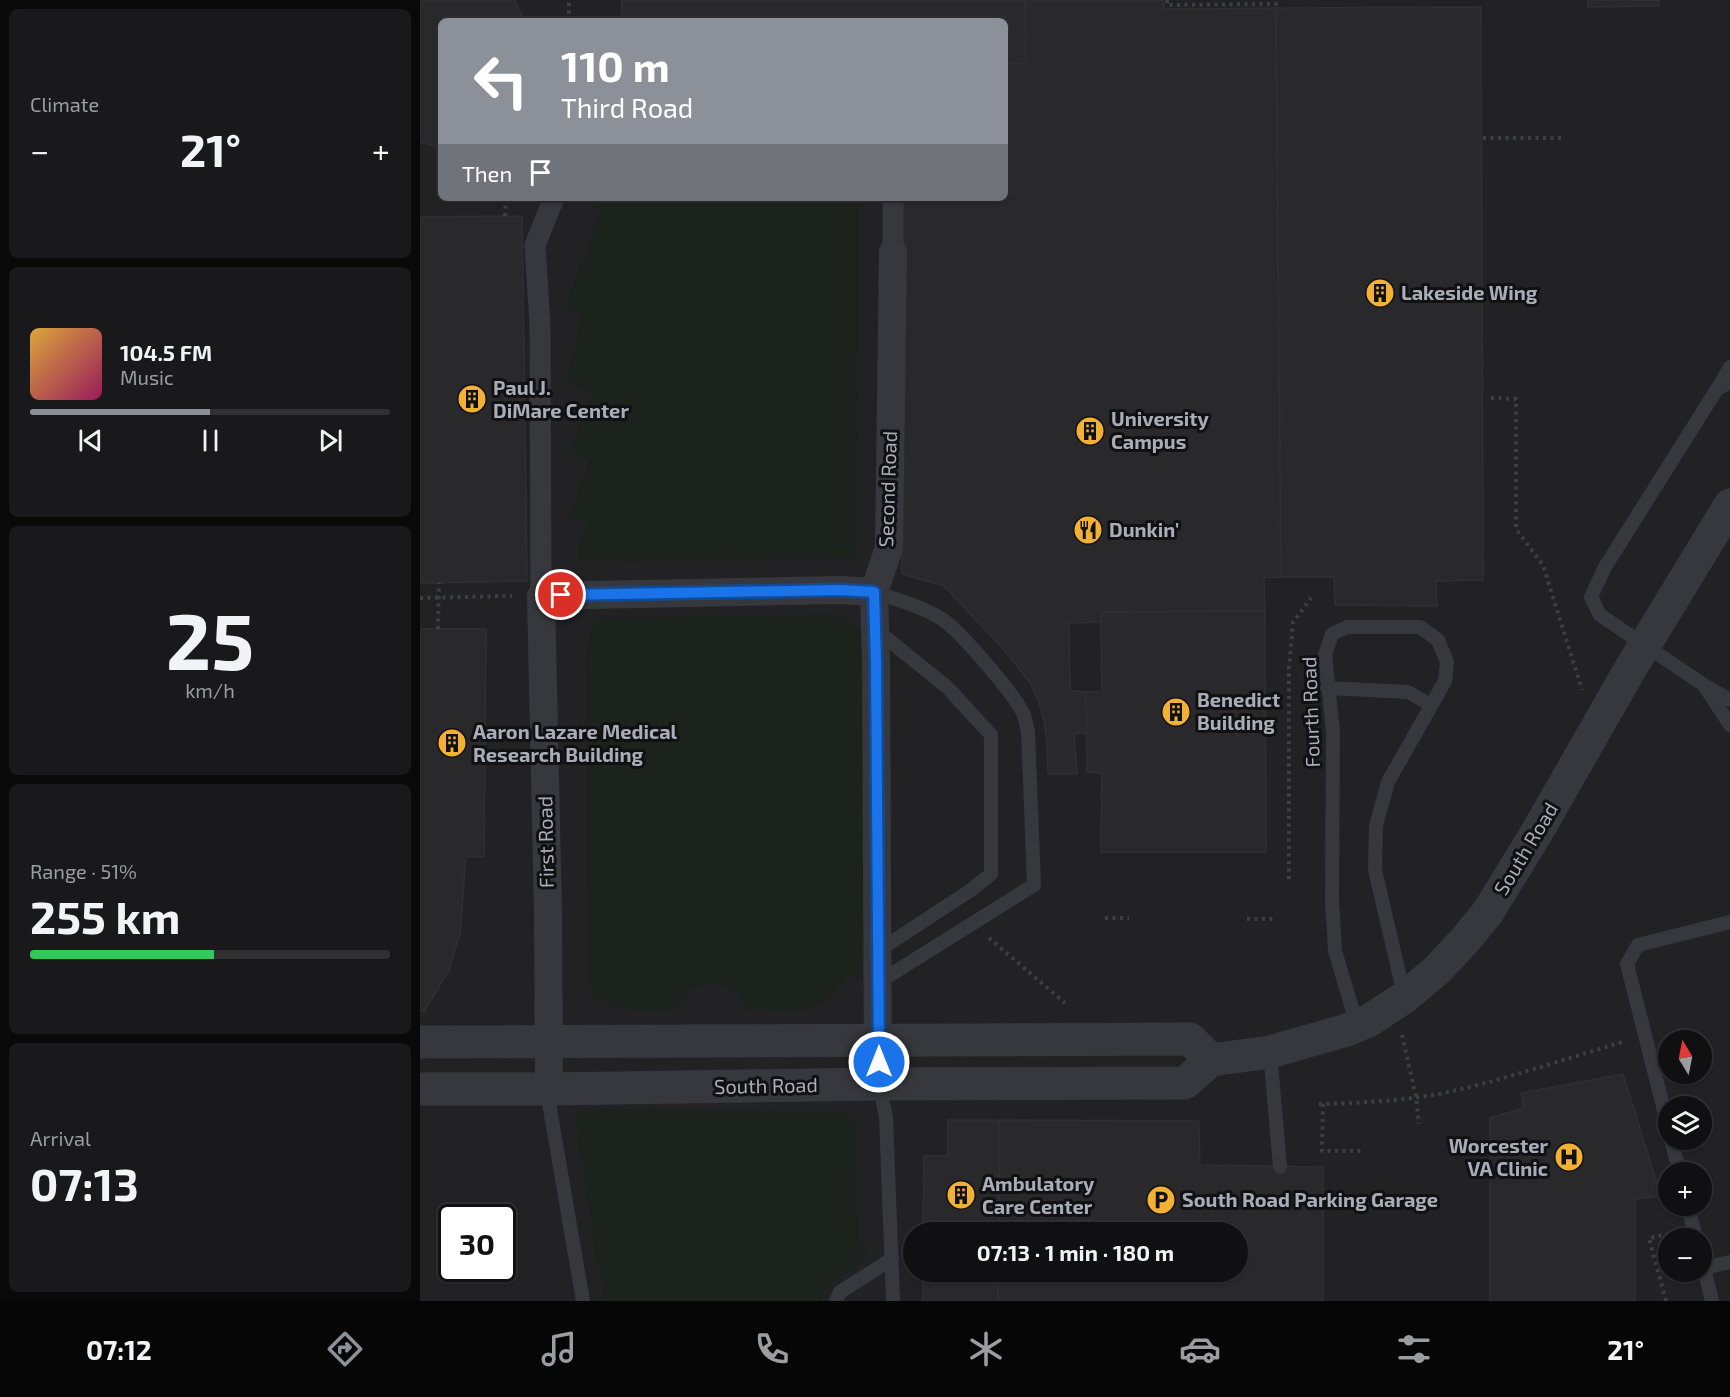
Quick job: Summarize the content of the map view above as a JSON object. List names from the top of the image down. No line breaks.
{"streets":{"street":["Second Road","First Road","South Road"],"lane":["Fourth Road"]},"crossings":[["Second Road","South Road"],["Fourth Road","South Road"],["First Road","South Road"]],"places":{"building":["Lakeside Wing","Paul J. DiMare Center","University Campus","Benedict Building","Aaron Lazare Medical Research Building","Ambulatory Care Center"],"restaurant":["Dunkin'"],"hospital":["Worcester VA Clinic"],"parking":["South Road Parking Garage"]},"north":"top","page":{"tile":["Climate",["25","km/h"],["Range · 51%","255 km"],["Arrival","07:13"]],"turn":["110 m","Third Road"],"heat":["−","21°","+"],"then":"Then","song":["104.5 FM","Music"],"map_buttons":["+","−"],"limit":"30","trip":"07:13 · 1 min · 180 m","tabs":["07:12","21°"]}}
